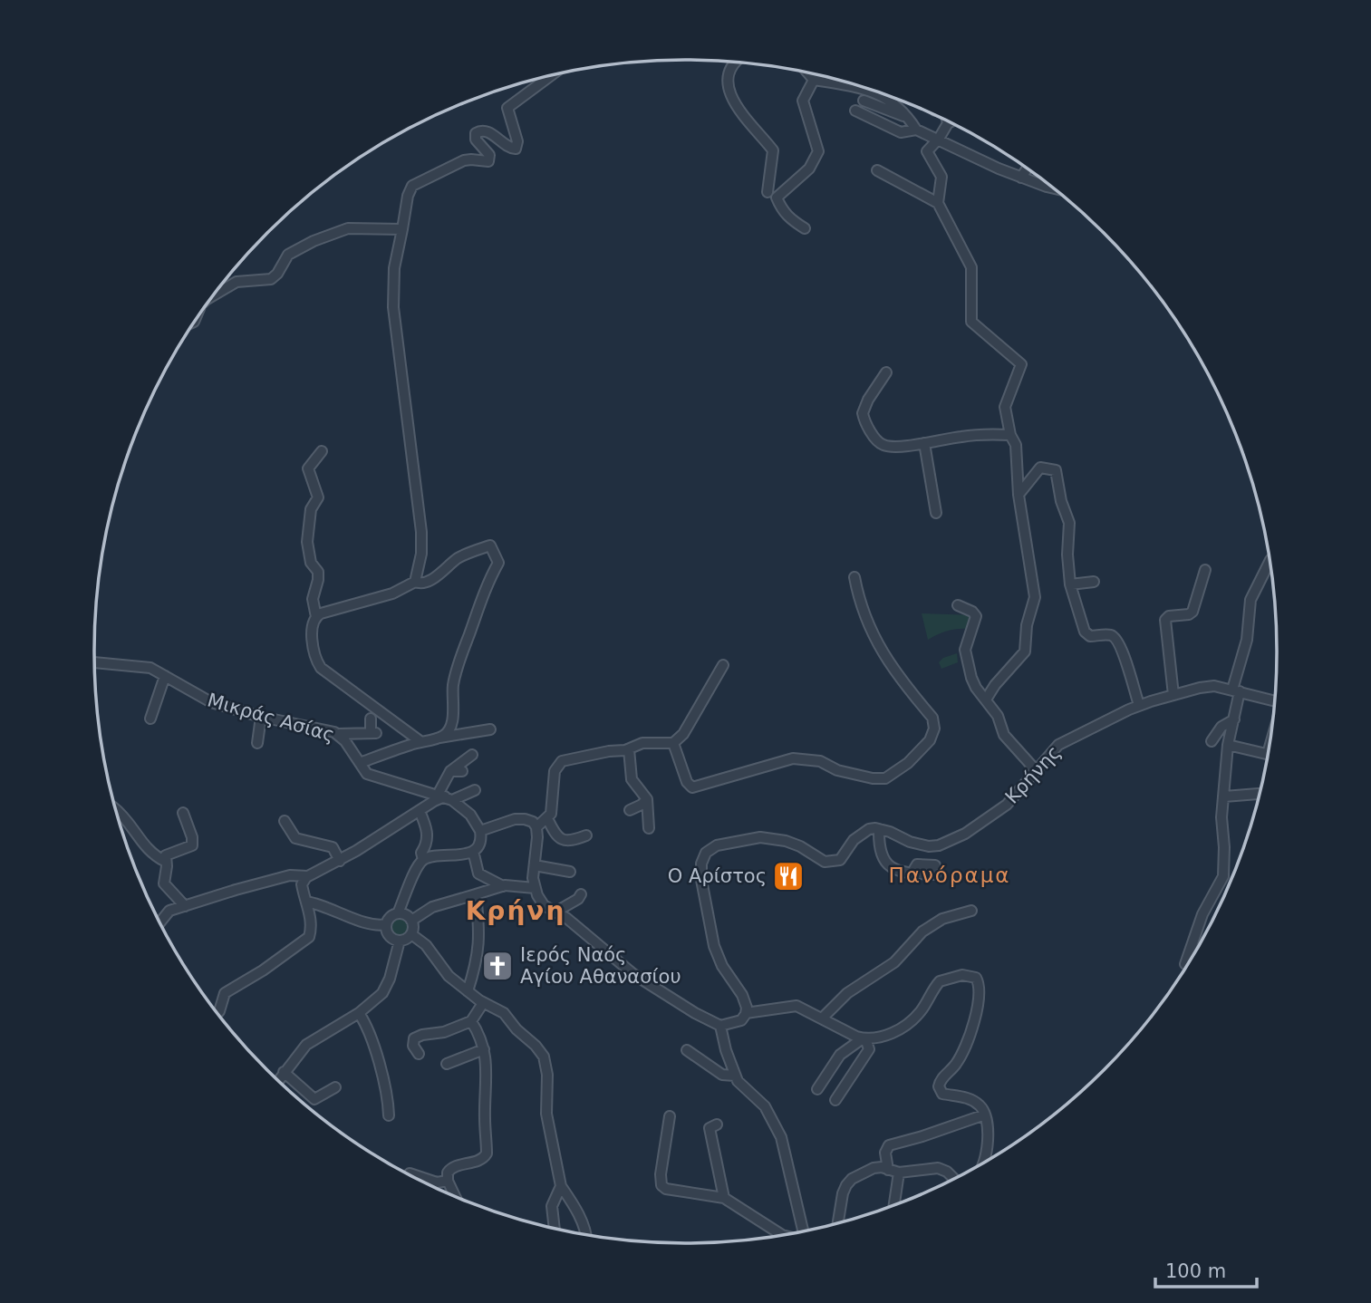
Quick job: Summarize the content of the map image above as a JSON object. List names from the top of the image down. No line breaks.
{"streets":{"street":["Μικράς Ασίας","Κρήνης"]},"districts":["Πανόραμα","Κρήνη"],"places":{"restaurant":["Ο Αρίστος"],"church":["Ιερός Ναός Αγίου Αθανασίου"]},"scale_bar":"100 m"}
